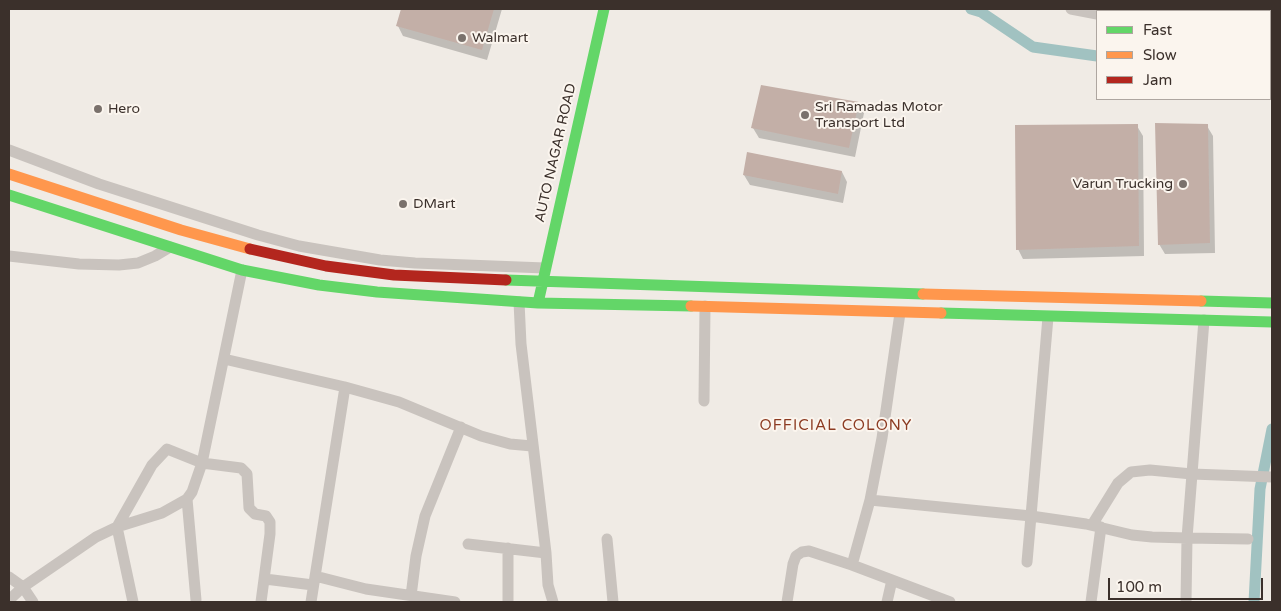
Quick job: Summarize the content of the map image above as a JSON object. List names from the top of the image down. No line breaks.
{"streets":{"main road":["AUTO NAGAR ROAD"]},"districts":["OFFICIAL COLONY"],"places":["Walmart","Hero","Sri Ramadas Motor Transport Ltd","Varun Trucking","DMart"],"legend":["Fast","Slow","Jam"],"scale_bar":"100 m"}
